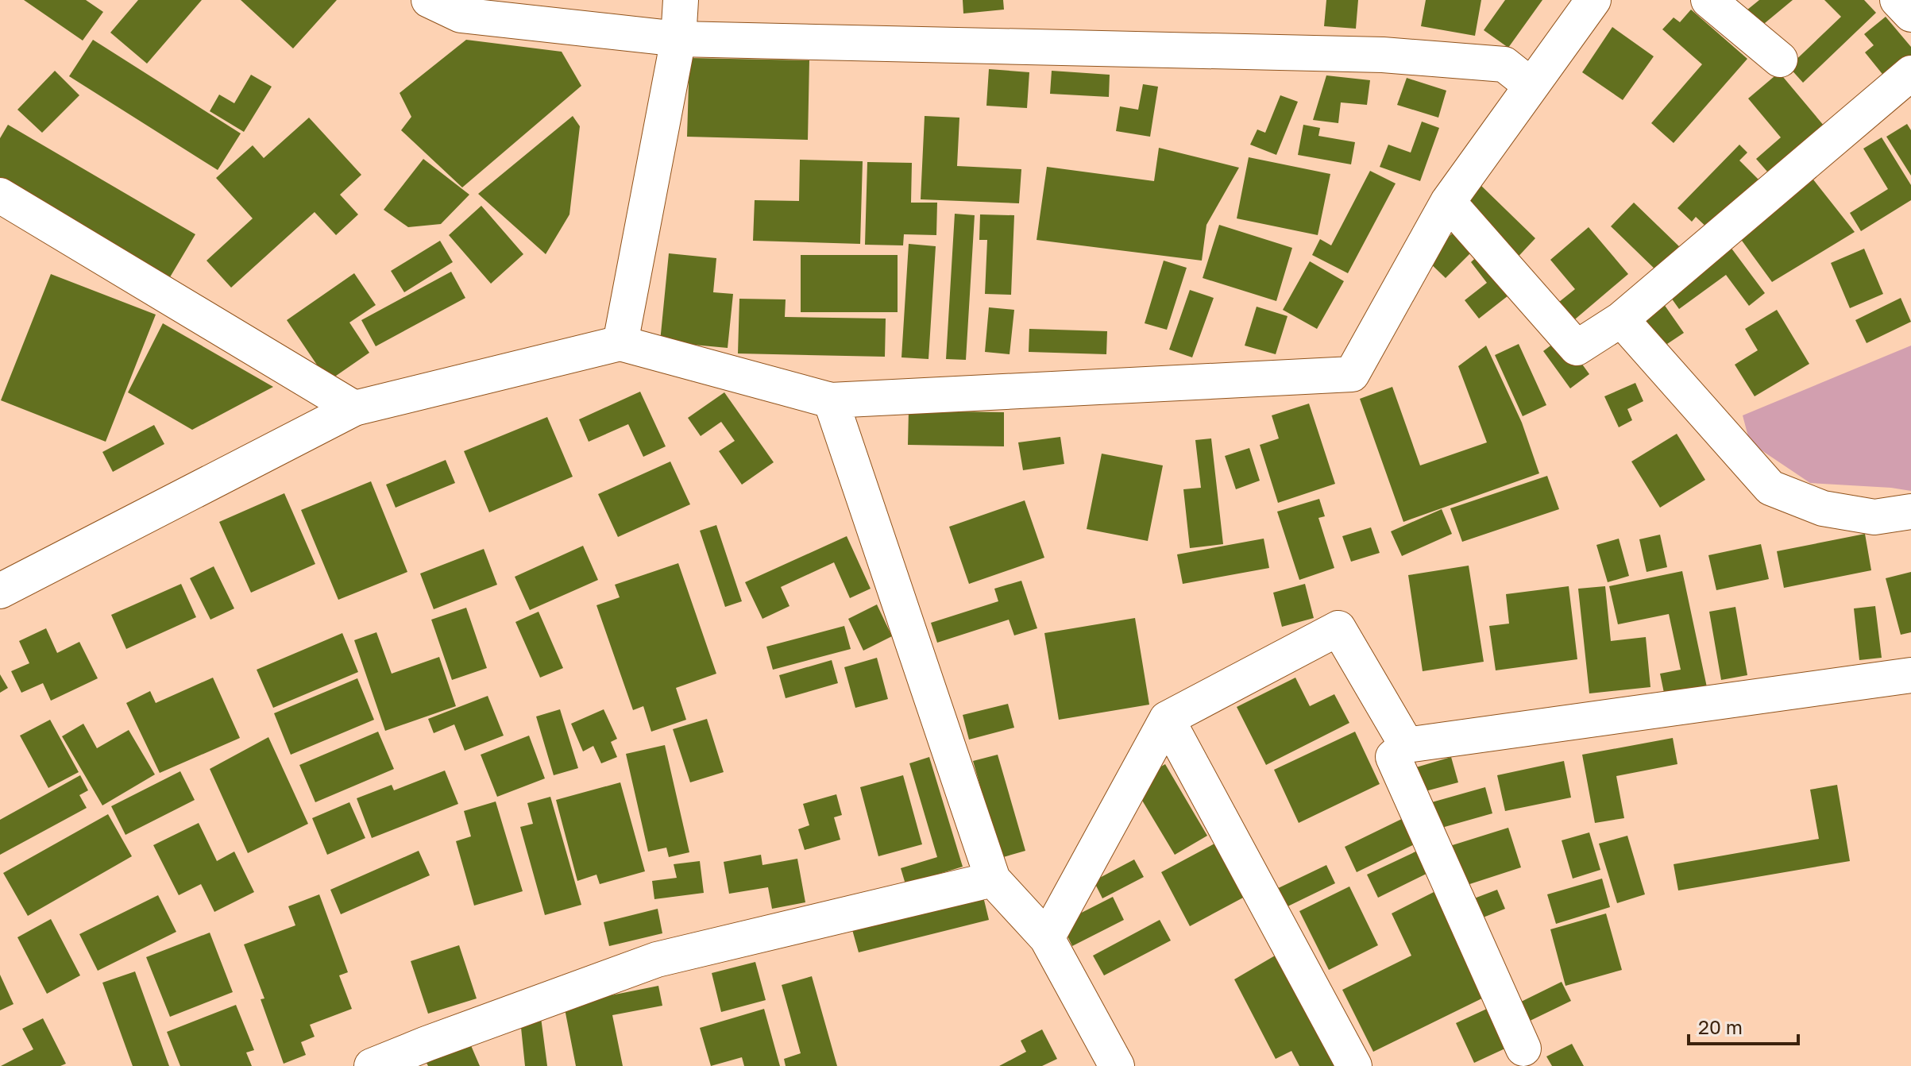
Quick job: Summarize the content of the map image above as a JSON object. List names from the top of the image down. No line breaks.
{"scale_bar":"20 m"}
